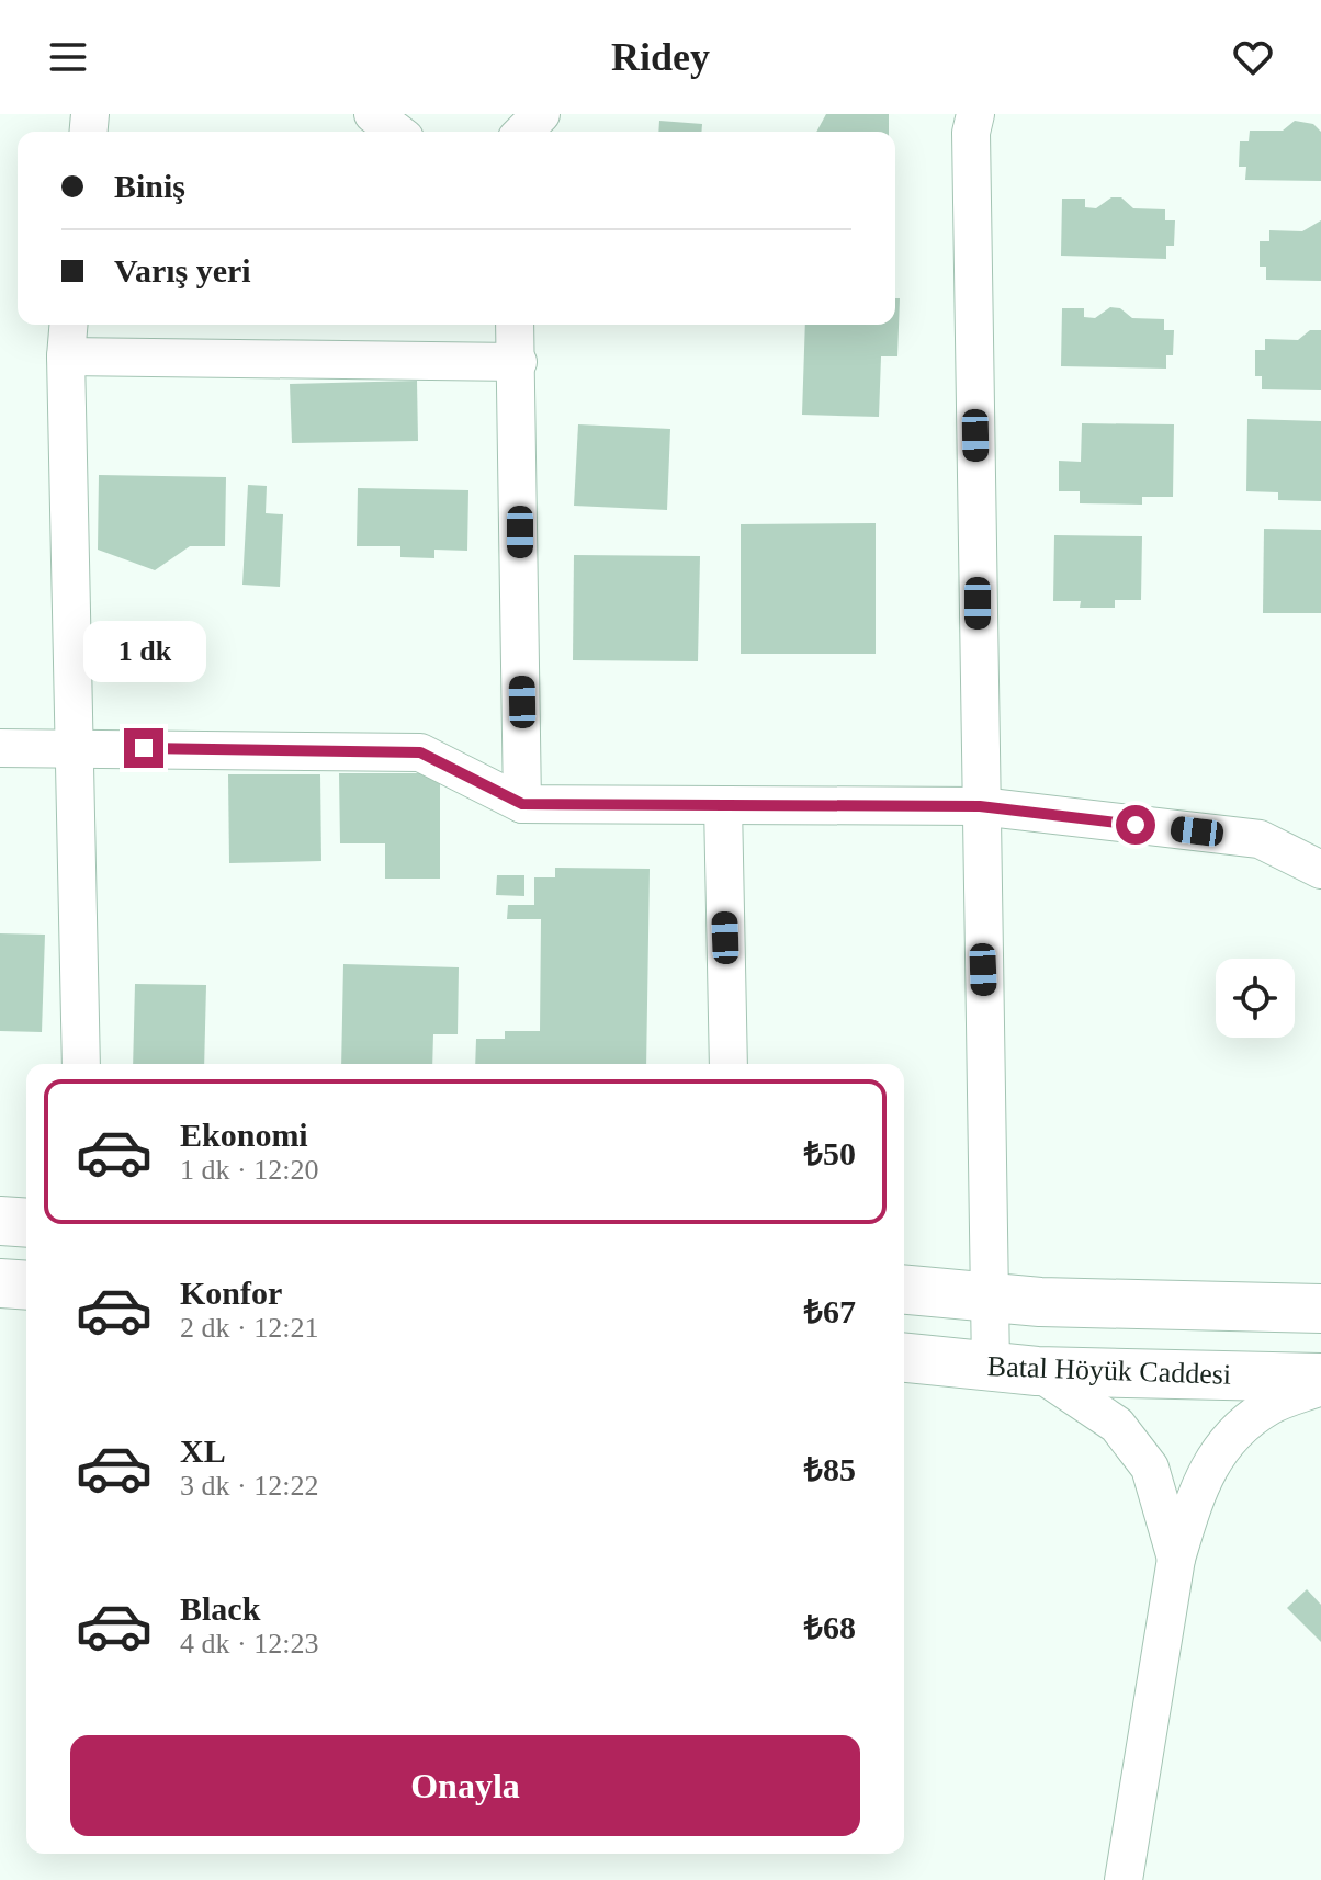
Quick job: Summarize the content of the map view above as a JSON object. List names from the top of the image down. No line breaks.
{"streets":{"main road":["Batal Höyük Caddesi"]},"page":{"header":"Ridey","banner":["Biniş","Varış yeri"],"bubble":"1 dk","list":[{"name":"Ekonomi","note":"1 dk · 12:20","value":"₺50"},{"name":"Konfor","note":"2 dk · 12:21","value":"₺67"},{"name":"XL","note":"3 dk · 12:22","value":"₺85"},{"name":"Black","note":"4 dk · 12:23","value":"₺68"}],"buttons":"Onayla"}}
